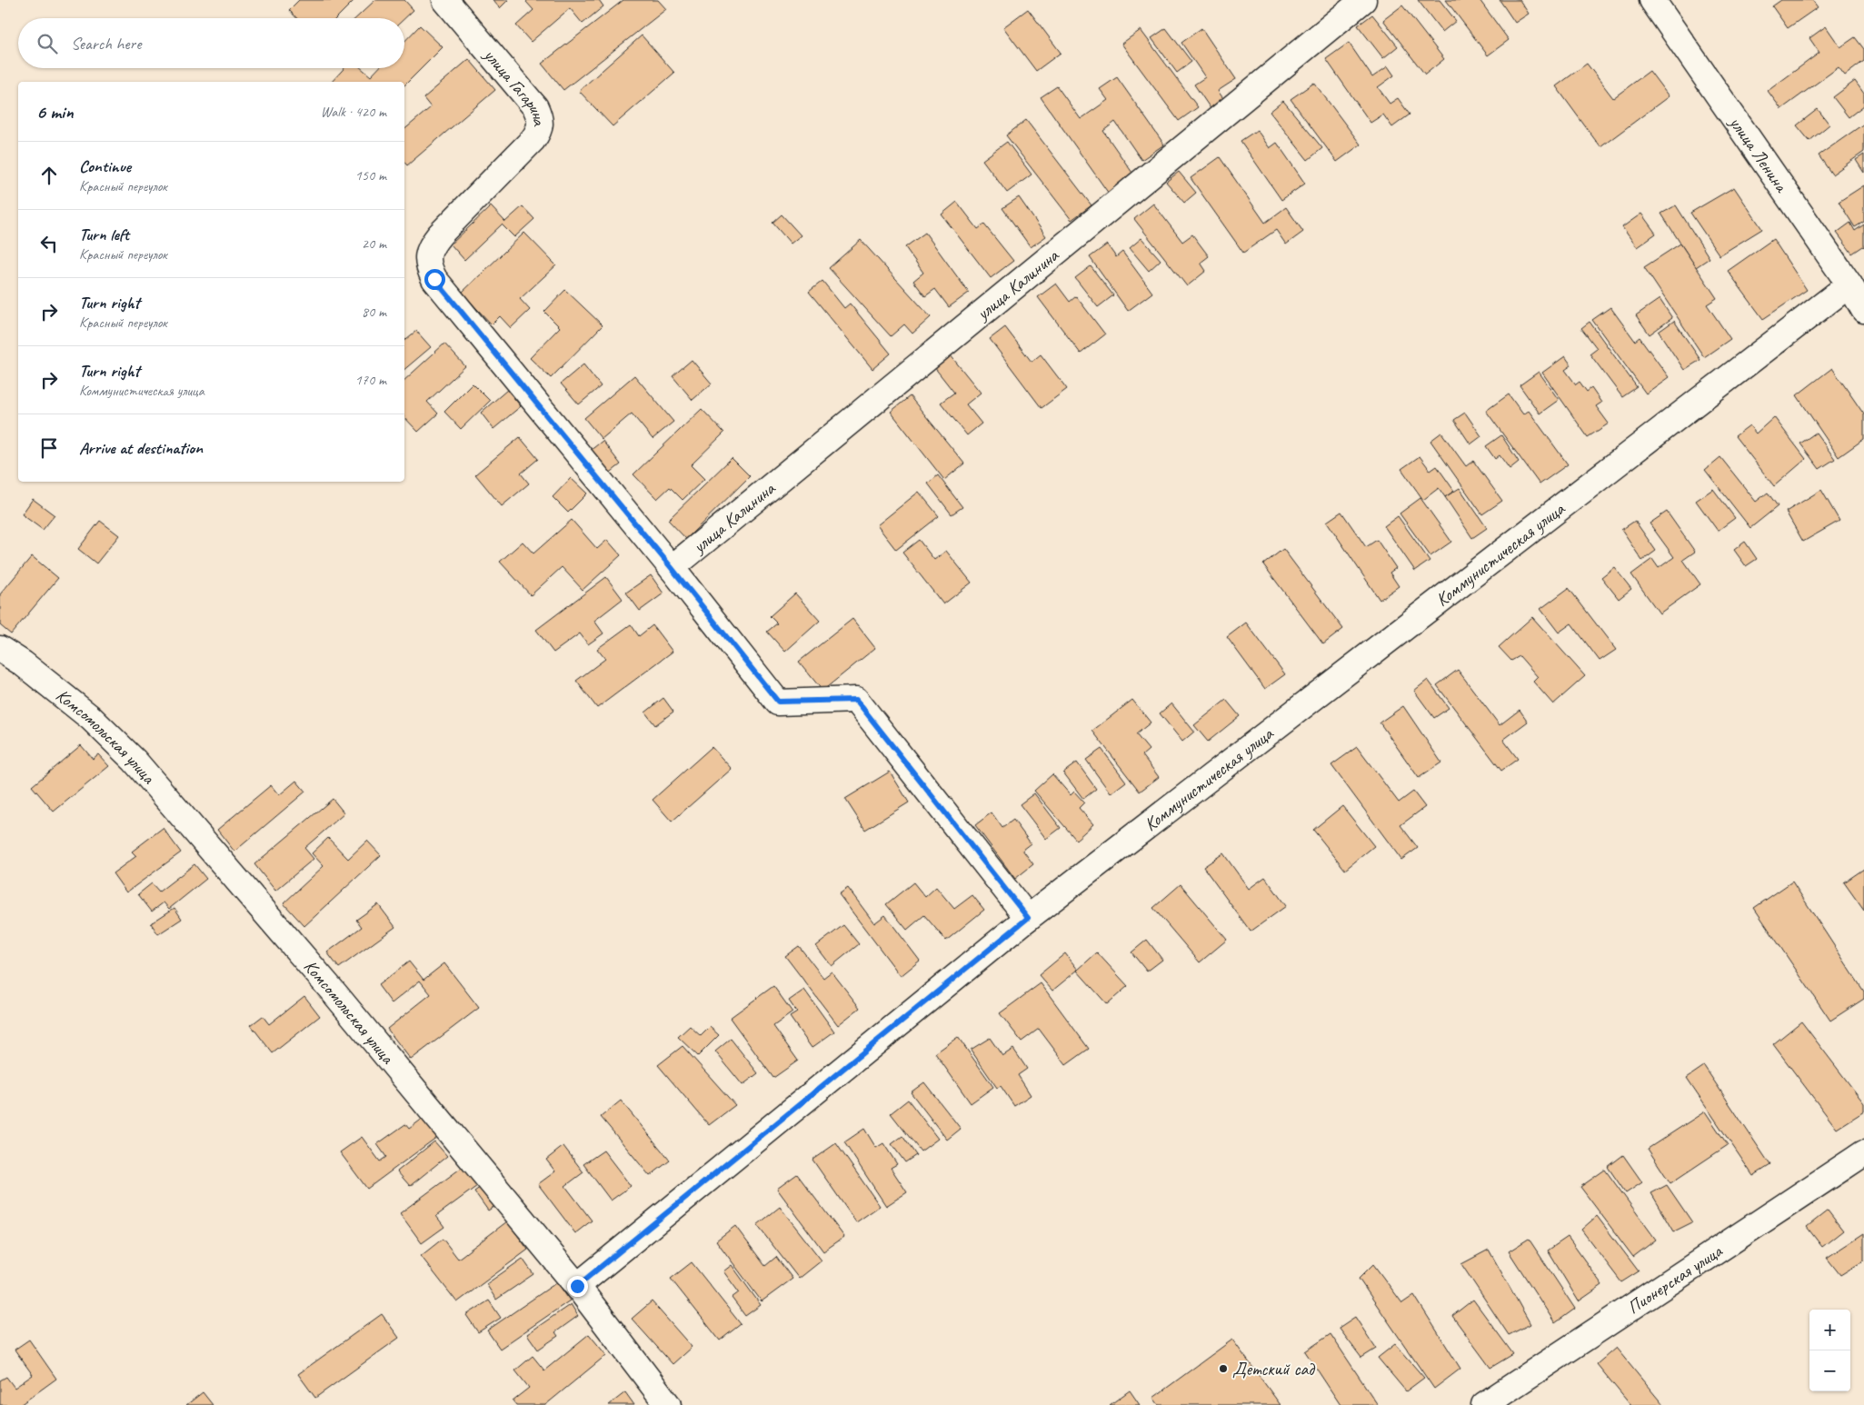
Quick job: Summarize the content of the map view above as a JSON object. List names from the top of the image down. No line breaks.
{"streets":{"street":["улица Гагарина","улица Ленина","улица Калинина","Коммунистическая улица","Комсомольская улица","Пионерская улица"]},"crossings":[["улица Гагарина","улица Калинина"],["улица Ленина","Коммунистическая улица"],["Коммунистическая улица","Комсомольская улица"]],"places":["Детский сад"],"page":{"search":"Search here","heading":["6 min","Walk · 420 m"],"list":[["Continue","Красный переулок","150 m"],["Turn left","Красный переулок","20 m"],["Turn right","Красный переулок","80 m"],["Turn right","Коммунистическая улица","170 m"],"Arrive at destination"],"map_buttons":["+","−"]}}
